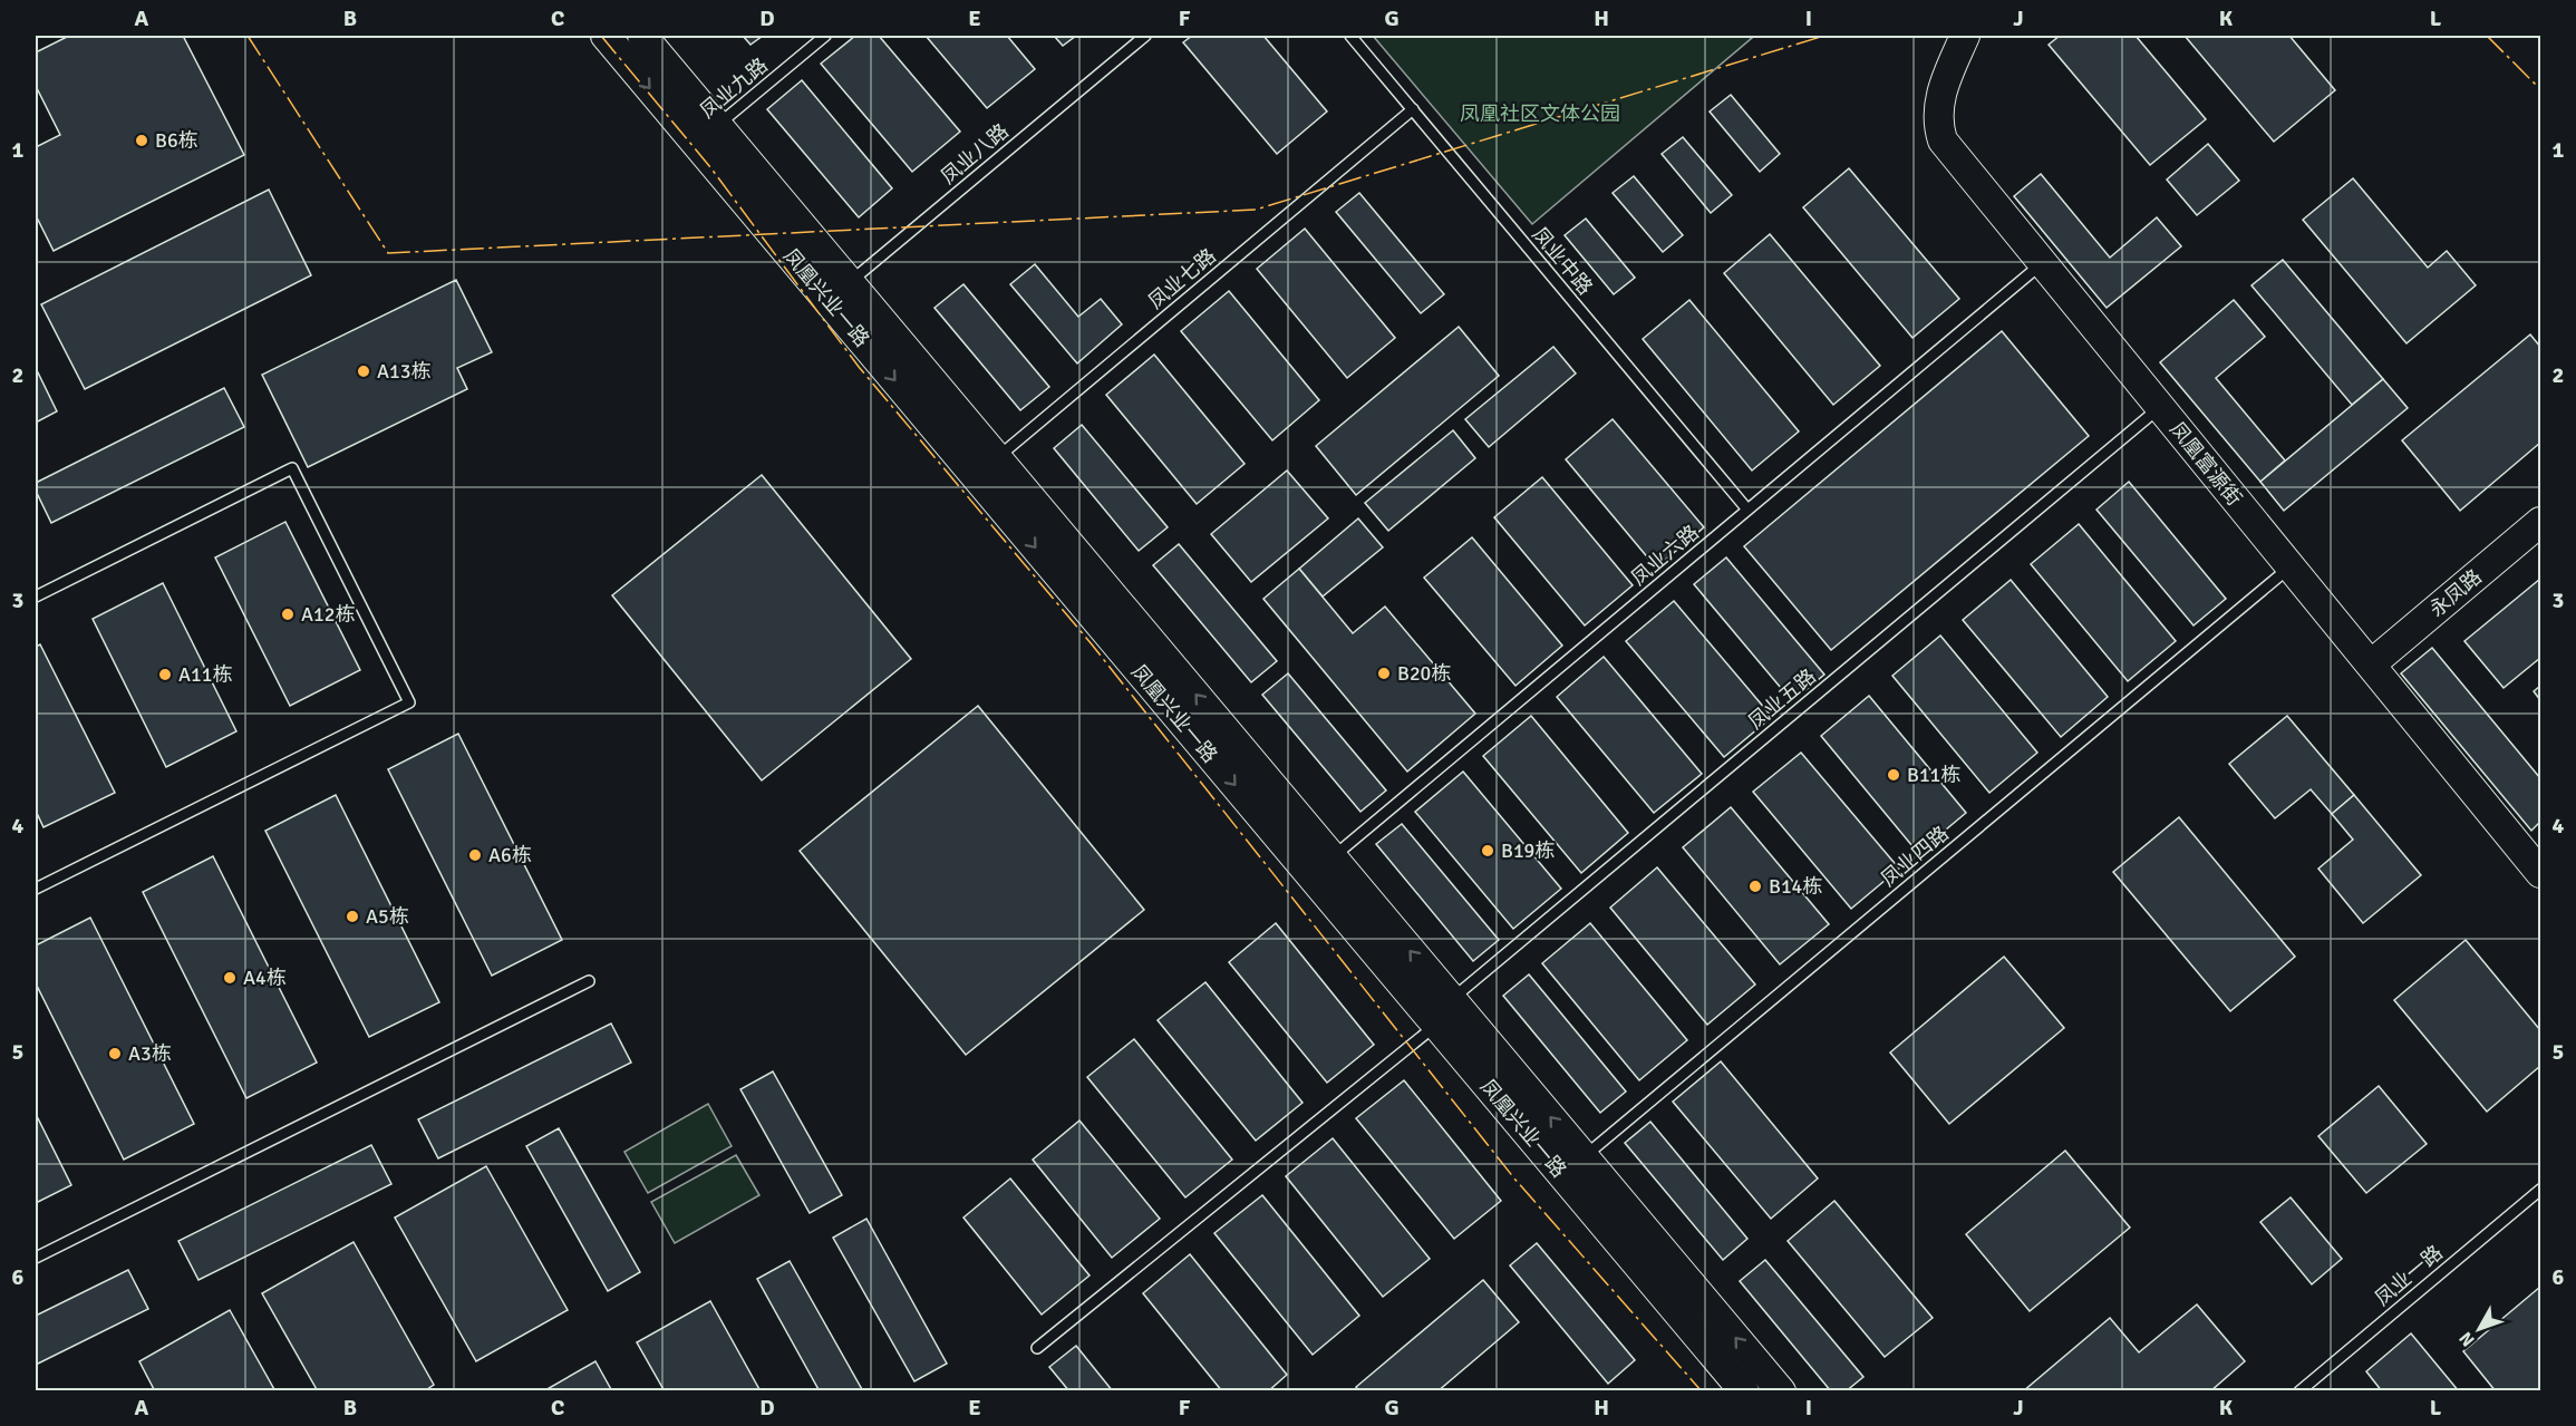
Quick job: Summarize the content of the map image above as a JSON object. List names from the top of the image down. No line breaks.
{"streets":{"street":["凤凰兴业一路","凤凰富源街","永凤路"],"lane":["凤业九路","凤业八路","凤业中路","凤业七路","凤业六路","凤业五路","凤业四路","凤业一路"]},"crossings":[["凤业九路","凤凰兴业一路"],["凤业八路","凤凰兴业一路"],["凤业中路","凤业七路"],["凤业中路","凤业六路"],["凤业七路","凤凰兴业一路"],["凤凰兴业一路","凤业六路"],["凤凰兴业一路","凤业五路"],["凤凰兴业一路","凤业四路"],["凤凰富源街","凤业六路"],["凤凰富源街","永凤路"],["凤凰富源街","凤业五路"],["凤凰富源街","凤业四路"]],"parks":["凤凰社区文体公园"],"places":["B6栋","A13栋","A12栋","B20栋","A11栋","B11栋","B19栋","A6栋","B14栋","A5栋","A4栋","A3栋"],"north":"bottom left","grid":{"columns":["A","B","C","D","E","F","G","H","I","J","K","L"],"rows":["1","2","3","4","5","6"]}}
